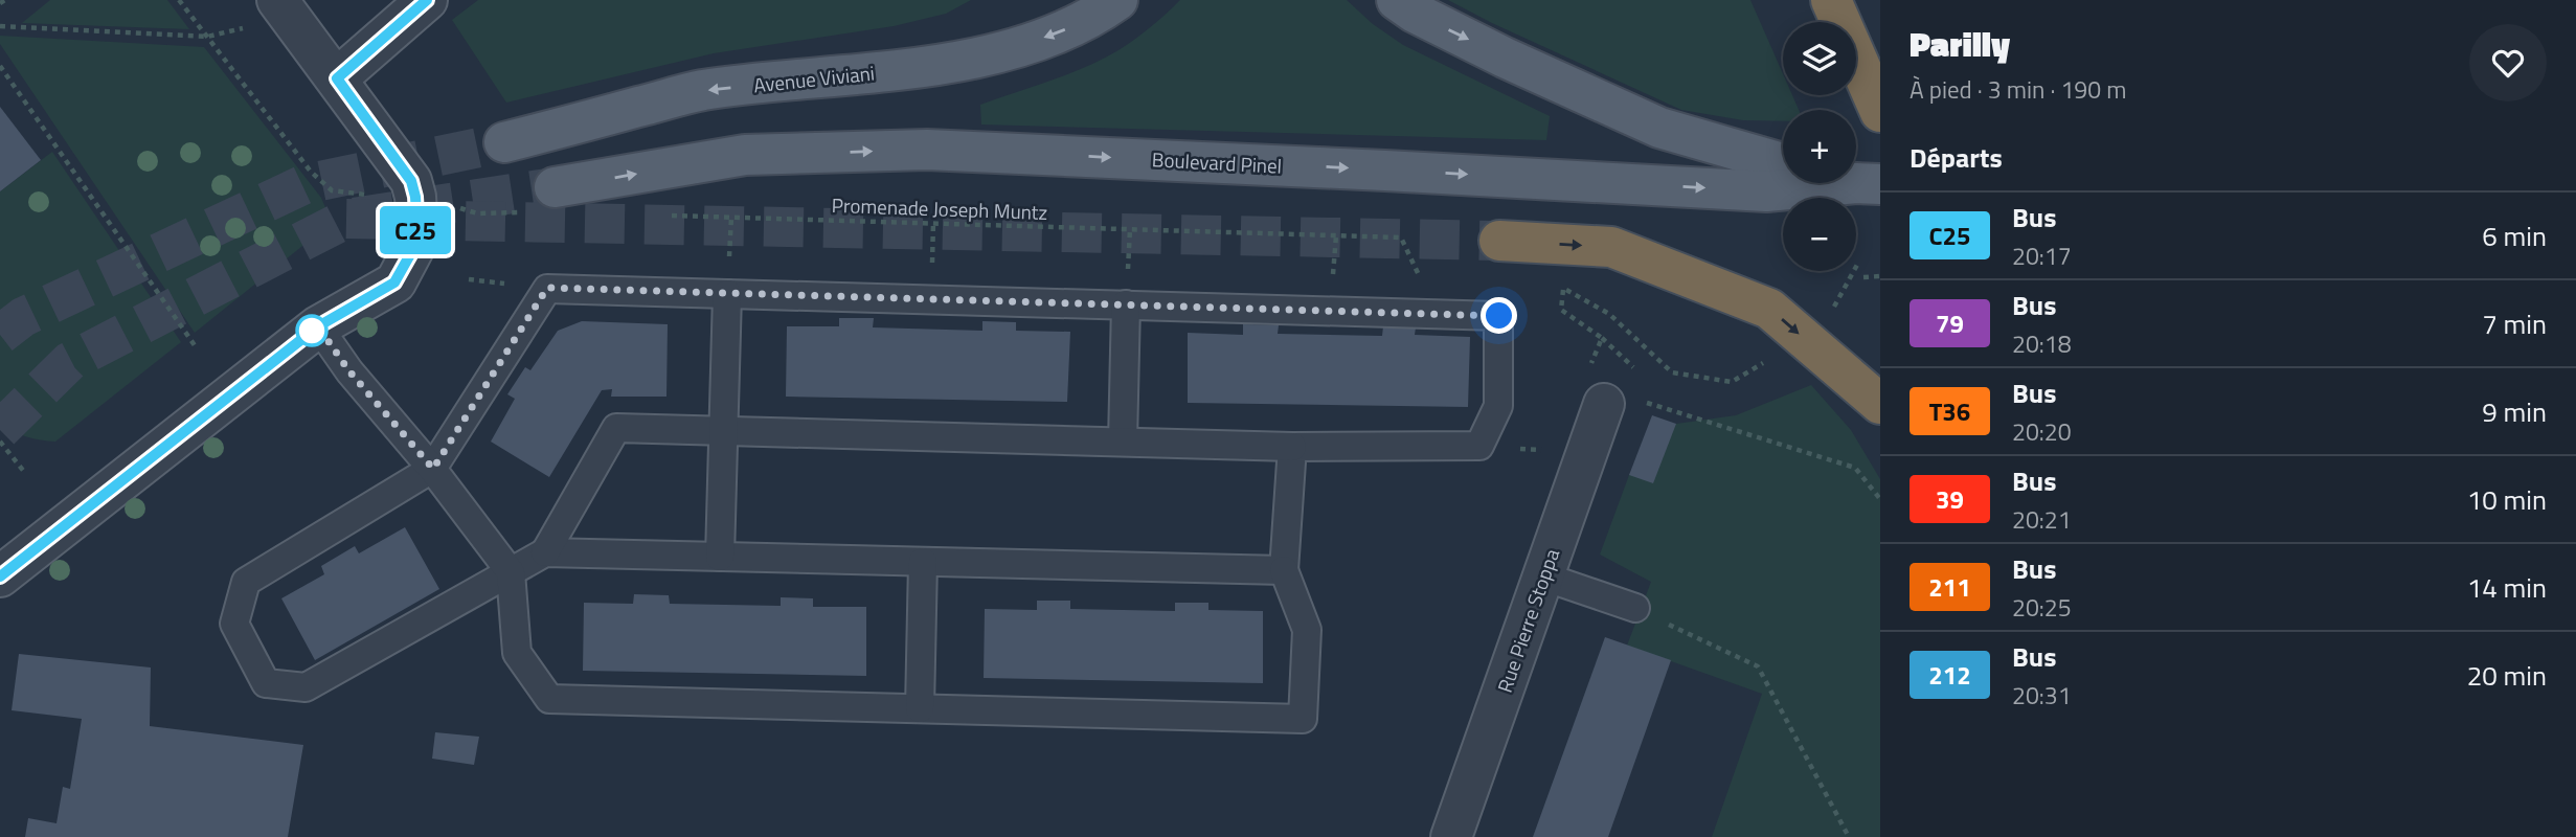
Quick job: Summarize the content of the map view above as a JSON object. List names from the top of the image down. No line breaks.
{"streets":{"main road":["Avenue Viviani","Boulevard Pinel"],"street":["Rue Pierre Stoppa"],"path":["Promenade Joseph Muntz"]},"one_way":["Avenue Viviani"],"lines":["bus line C25"],"page":{"on_map":"C25","heading":[["Parilly","À pied · 3 min · 190 m"],"Départs"],"map_buttons":["+","−"],"list":[{"mark":"C25","name":"Bus","note":"20:17","value":"6 min"},{"mark":"79","name":"Bus","note":"20:18","value":"7 min"},{"mark":"T36","name":"Bus","note":"20:20","value":"9 min"},{"mark":"39","name":"Bus","note":"20:21","value":"10 min"},{"mark":"211","name":"Bus","note":"20:25","value":"14 min"},{"mark":"212","name":"Bus","note":"20:31","value":"20 min"}]}}
